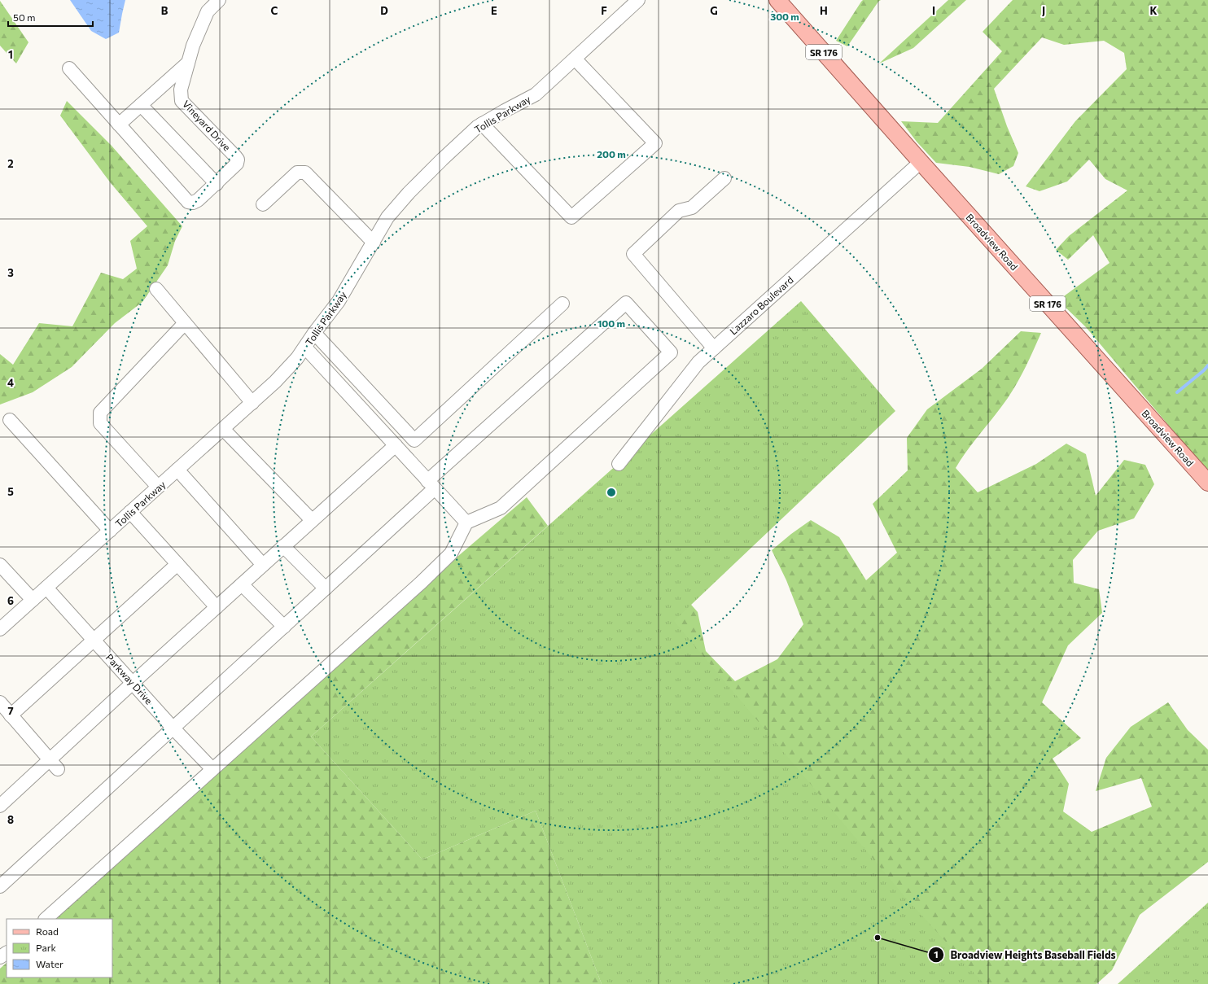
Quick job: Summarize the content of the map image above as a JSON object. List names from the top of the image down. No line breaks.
{"streets":{"main road":["SR 176","Broadview Road"],"street":["Tollis Parkway","Vineyard Drive","Lazzaro Boulevard","Parkway Drive"]},"crossings":[["Tollis Parkway","Parkway Drive"],["Broadview Road","Lazzaro Boulevard"]],"places":["Broadview Heights Baseball Fields"],"legend":["Road","Park","Water"],"scale_bar":"50 m","grid":{"columns":["B","C","D","E","F","G","H","I","J","K"],"rows":["1","2","3","4","5","6","7","8"]},"rings":["300 m","200 m","100 m"]}
